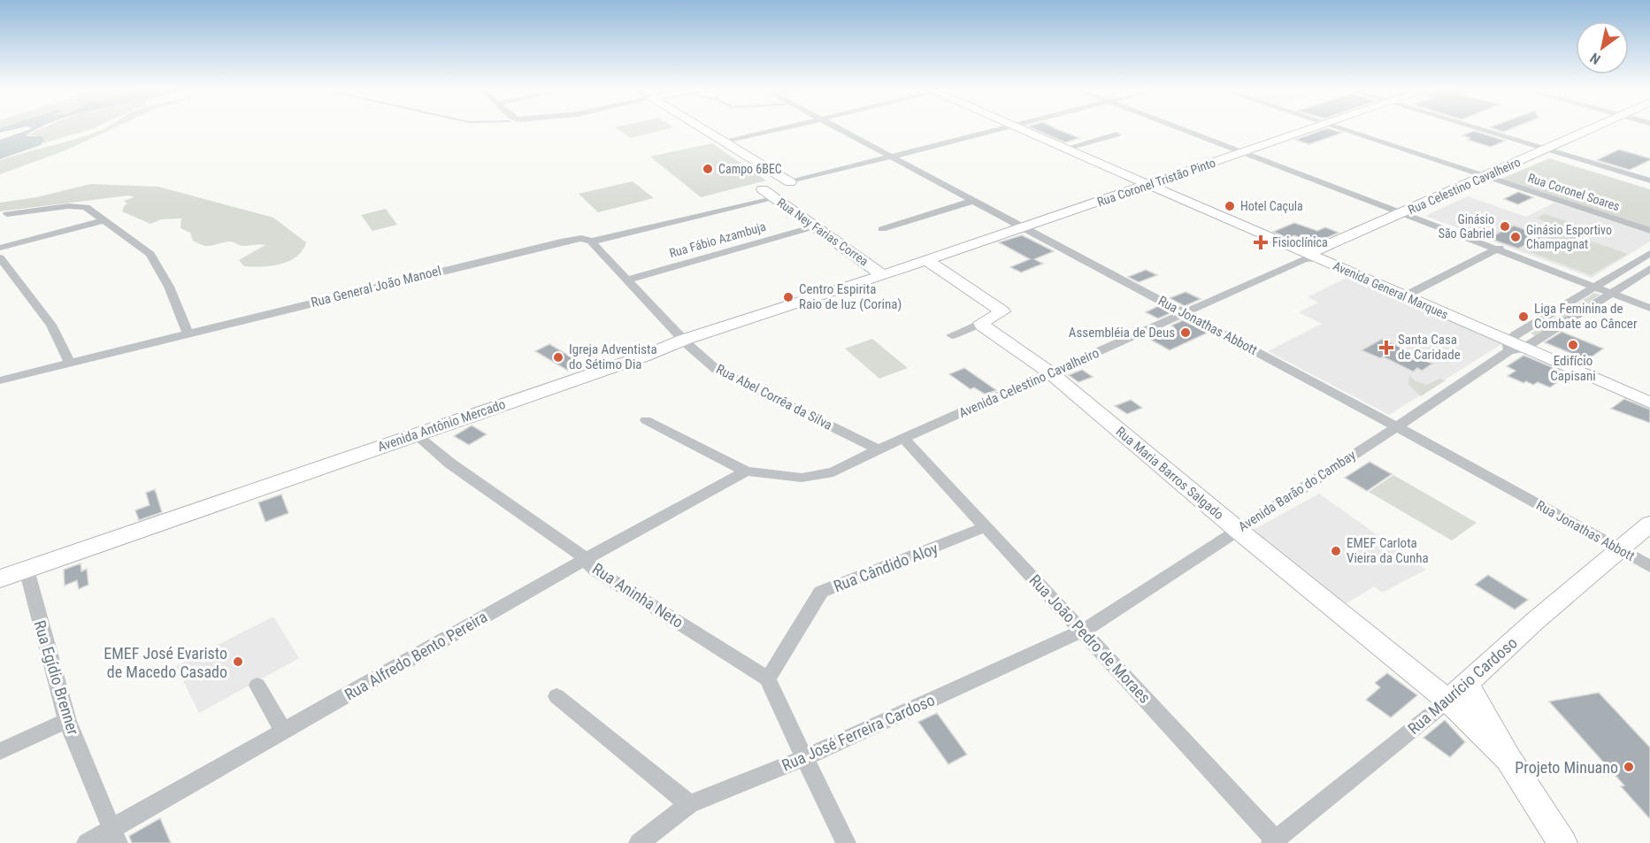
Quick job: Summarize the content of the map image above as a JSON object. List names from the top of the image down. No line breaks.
{"streets":{"street":["Rua Coronel Tristão Pinto","Rua Celestino Cavalheiro","Rua Coronel Soares","Rua Ney Farias Correa","Rua Fábio Azambuja","Rua General João Manoel","Avenida General Marques","Rua Jonathas Abbott","Avenida Celestino Cavalheiro","Rua Abel Corrêa da Silva","Avenida Antônio Mercado","Rua Maria Barros Salgado","Avenida Barão do Cambay","Rua Cândido Aloy","Rua Aninha Neto","Rua João Pedro de Moraes","Rua Alfredo Bento Pereira","Rua Egídio Brenner","Rua Maurício Cardoso","Rua José Ferreira Cardoso"]},"crossings":[["Rua Coronel Tristão Pinto","Rua Ney Farias Correa"],["Rua Coronel Tristão Pinto","Avenida General Marques"],["Rua Coronel Tristão Pinto","Rua Jonathas Abbott"],["Rua Coronel Tristão Pinto","Avenida Antônio Mercado"],["Rua Celestino Cavalheiro","Rua Coronel Soares"],["Rua Celestino Cavalheiro","Avenida General Marques"],["Rua Celestino Cavalheiro","Avenida Celestino Cavalheiro"],["Rua Ney Farias Correa","Rua Fábio Azambuja"],["Rua Ney Farias Correa","Rua General João Manoel"],["Rua Ney Farias Correa","Avenida Antônio Mercado"],["Rua Fábio Azambuja","Rua Abel Corrêa da Silva"],["Rua General João Manoel","Rua Jonathas Abbott"],["Rua General João Manoel","Rua Abel Corrêa da Silva"],["Avenida General Marques","Avenida Celestino Cavalheiro"],["Avenida General Marques","Avenida Barão do Cambay"],["Rua Jonathas Abbott","Avenida Celestino Cavalheiro"],["Rua Jonathas Abbott","Avenida Barão do Cambay"],["Rua Jonathas Abbott","Rua Maurício Cardoso"],["Avenida Celestino Cavalheiro","Rua Abel Corrêa da Silva"],["Avenida Celestino Cavalheiro","Rua Maria Barros Salgado"],["Avenida Celestino Cavalheiro","Rua João Pedro de Moraes"],["Avenida Celestino Cavalheiro","Rua Alfredo Bento Pereira"],["Rua Abel Corrêa da Silva","Avenida Antônio Mercado"],["Avenida Antônio Mercado","Rua Aninha Neto"],["Avenida Antônio Mercado","Rua Egídio Brenner"],["Rua Maria Barros Salgado","Avenida Barão do Cambay"],["Rua Maria Barros Salgado","Rua Maurício Cardoso"],["Avenida Barão do Cambay","Rua João Pedro de Moraes"],["Avenida Barão do Cambay","Rua José Ferreira Cardoso"],["Rua Cândido Aloy","Rua Aninha Neto"],["Rua Cândido Aloy","Rua João Pedro de Moraes"],["Rua Aninha Neto","Rua Alfredo Bento Pereira"],["Rua João Pedro de Moraes","Rua Maurício Cardoso"],["Rua João Pedro de Moraes","Rua José Ferreira Cardoso"],["Rua Alfredo Bento Pereira","Rua Egídio Brenner"]],"places":{"other":["Campo 6BEC","Hotel Caçula","Ginásio São Gabriel","Ginásio Esportivo Champagnat","Centro Espirita Raio de luz (Corina)","Liga Feminina de Combate ao Câncer","Assembléia de Deus","Edifício Capisani","Igreja Adventista do Sétimo Dia","EMEF Carlota Vieira da Cunha","EMEF José Evaristo de Macedo Casado","Projeto Minuano"],"health":["Fisioclínica","Santa Casa de Caridade"]},"north":"bottom left"}
